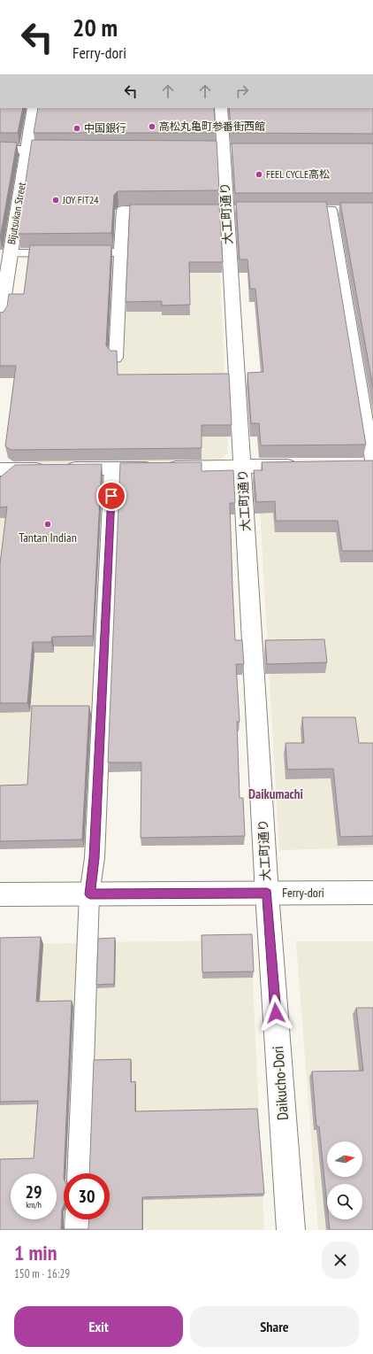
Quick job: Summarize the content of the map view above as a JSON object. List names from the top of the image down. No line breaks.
{"streets":{"street":["Bijutsukan Street","大工町通り","Ferry-dori","Daikucho-Dori"]},"crossings":[["大工町通り","Ferry-dori"],["大工町通り","Daikucho-Dori"],["Ferry-dori","Daikucho-Dori"]],"districts":["Daikumachi"],"places":["高松丸亀町参番街西館","中国銀行","FEEL CYCLE高松","JOY FIT24","Tantan Indian"],"north":"right","page":{"turn":["20 m","Ferry-dori"],"speed":"29 km/h","limit":"30","heading":["1 min","150 m · 16:29"],"buttons":["Exit","Share"]}}
